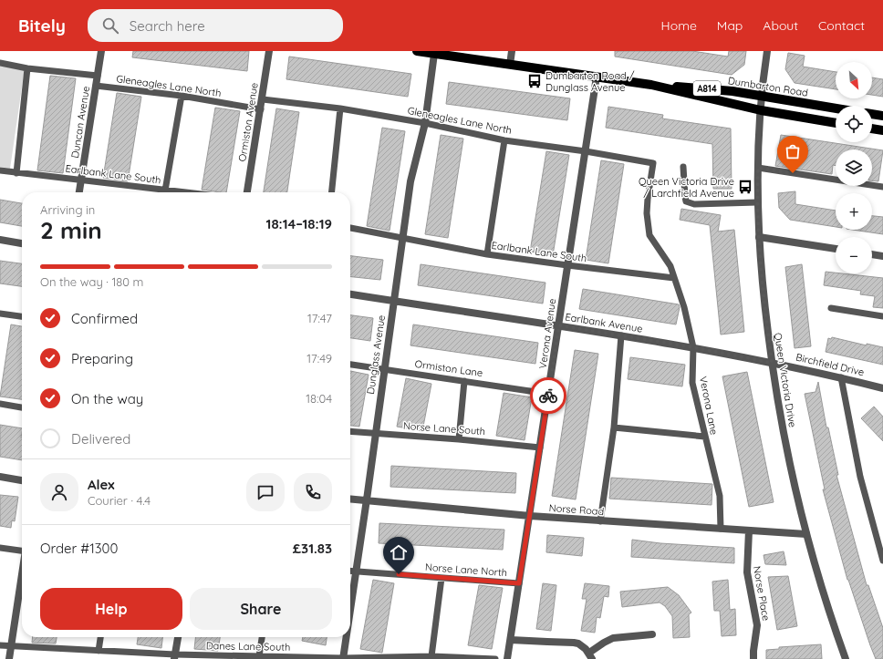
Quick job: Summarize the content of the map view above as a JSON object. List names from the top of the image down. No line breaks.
{"streets":{"main road":["Dumbarton Road","A814"],"street":["Duncan Avenue","Ormiston Avenue","Earlbank Avenue","Verona Avenue","Dunglass Avenue","Birchfield Drive","Queen Victoria Drive","Norse Road","Norse Place"],"lane":["Gleneagles Lane North","Earlbank Lane South","Ormiston Lane","Verona Lane","Norse Lane South","Norse Lane North","Danes Lane South"]},"crossings":[["Gleneagles Lane North","Duncan Avenue"],["Gleneagles Lane North","Ormiston Avenue"],["Gleneagles Lane North","Verona Avenue"],["Gleneagles Lane North","Dunglass Avenue"],["Gleneagles Lane North","Verona Lane"],["Dumbarton Road","Verona Avenue"],["Dumbarton Road","Dunglass Avenue"],["Dumbarton Road","Queen Victoria Drive"],["Duncan Avenue","Earlbank Lane South"],["Earlbank Lane South","Verona Avenue"],["Earlbank Lane South","Dunglass Avenue"],["Earlbank Lane South","Verona Lane"],["Earlbank Avenue","Verona Avenue"],["Earlbank Avenue","Dunglass Avenue"],["Earlbank Avenue","Birchfield Drive"],["Earlbank Avenue","Queen Victoria Drive"],["Earlbank Avenue","Verona Lane"],["Verona Avenue","Ormiston Lane"],["Verona Avenue","Norse Lane South"],["Verona Avenue","Norse Road"],["Verona Avenue","Norse Lane North"],["Dunglass Avenue","Ormiston Lane"],["Dunglass Avenue","Norse Lane South"],["Dunglass Avenue","Norse Road"],["Dunglass Avenue","Norse Lane North"],["Dunglass Avenue","Danes Lane South"],["Birchfield Drive","Queen Victoria Drive"],["Queen Victoria Drive","Norse Road"],["Verona Lane","Norse Road"],["Norse Road","Norse Place"]],"places":{"bus stop":["Dumbarton Road / Dunglass Avenue","Queen Victoria Drive / Larchfield Avenue"]},"north":"bottom right","page":{"header":"Bitely","search":"Search here","nav":["Home","Map","About","Contact"],"map_buttons":["+","−"],"heading":["2 min","Arriving in","18:14–18:19"],"panel":["Alex","Courier · 4.4","Order #1300","£31.83"],"bar":"On the way · 180 m","list":[["Confirmed","17:47"],["Preparing","17:49"],["On the way","18:04"],"Delivered"],"buttons":["Help","Share"]}}
